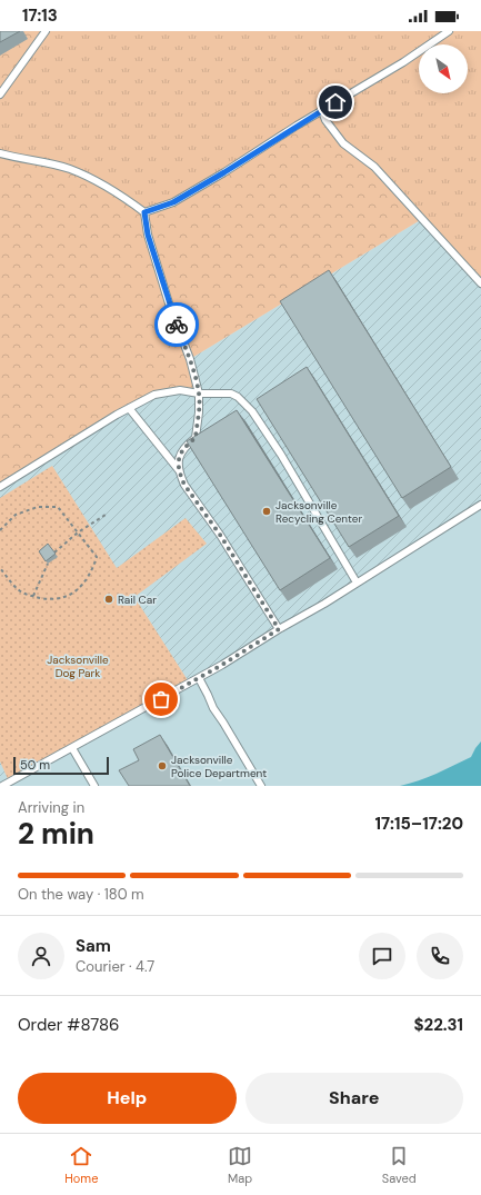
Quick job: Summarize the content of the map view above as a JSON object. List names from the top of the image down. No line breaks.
{"parks":["Jacksonville Dog Park"],"places":["Jacksonville Recycling Center","Rail Car","Jacksonville Police Department"],"scale_bar":"50 m","north":"bottom right","page":{"status":"17:13","scale":"50 m","heading":["2 min","Arriving in","17:15–17:20"],"panel":["Sam","Courier · 4.7","Order #8786","$22.31"],"bar":"On the way · 180 m","buttons":["Help","Share"],"tabs":["Home","Map","Saved"]}}
